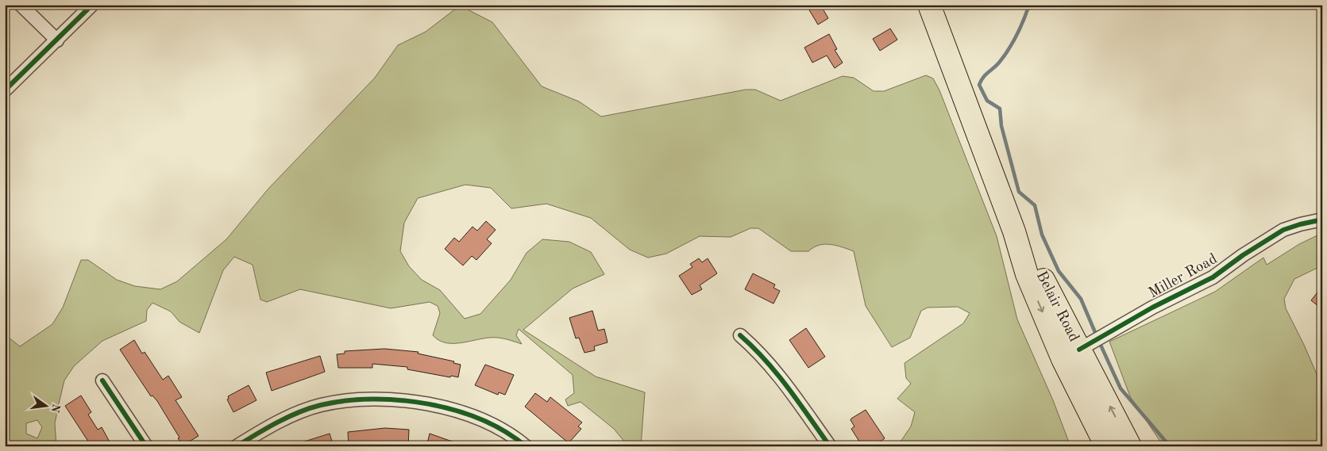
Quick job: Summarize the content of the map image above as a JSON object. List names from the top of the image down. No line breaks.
{"streets":{"highway":["Belair Road"],"street":["Miller Road"]},"crossings":[["Miller Road","Belair Road"]],"north":"right"}
